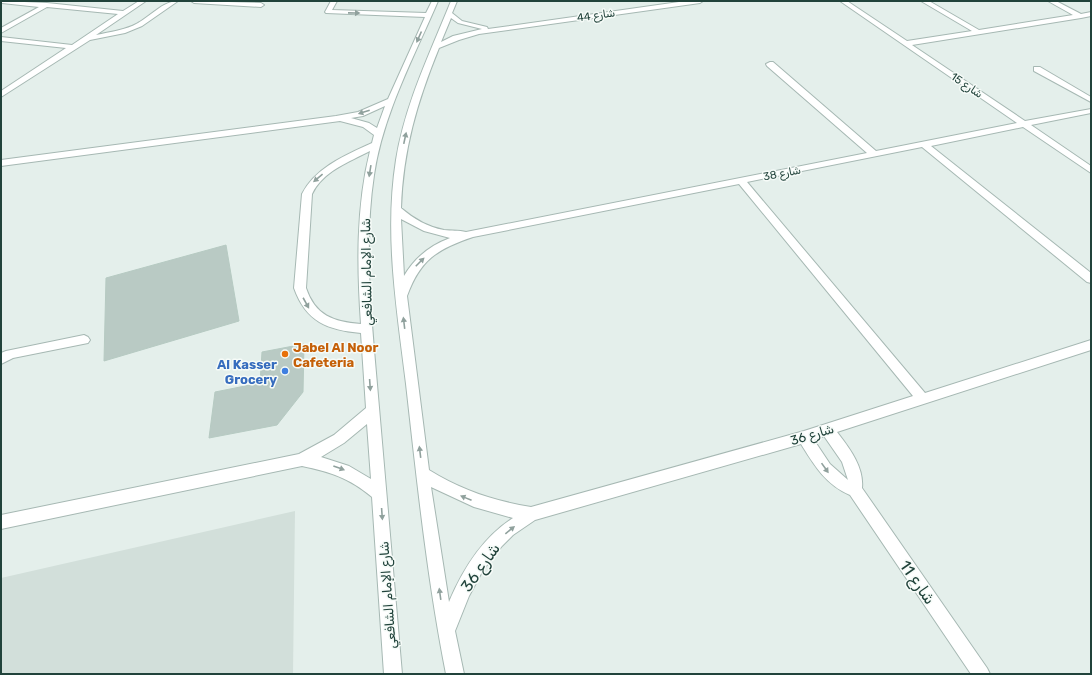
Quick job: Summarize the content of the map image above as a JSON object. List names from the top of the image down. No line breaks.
{"streets":{"street":["شارع 44","شارع 15","شارع 38","شارع الإمام الشافعي","شارع 36","شارع 11"]},"crossings":[["شارع 15","شارع 38"],["شارع 36","شارع 11"]],"places":["Jabel Al Noor Cafeteria","Al Kasser Grocery"]}
